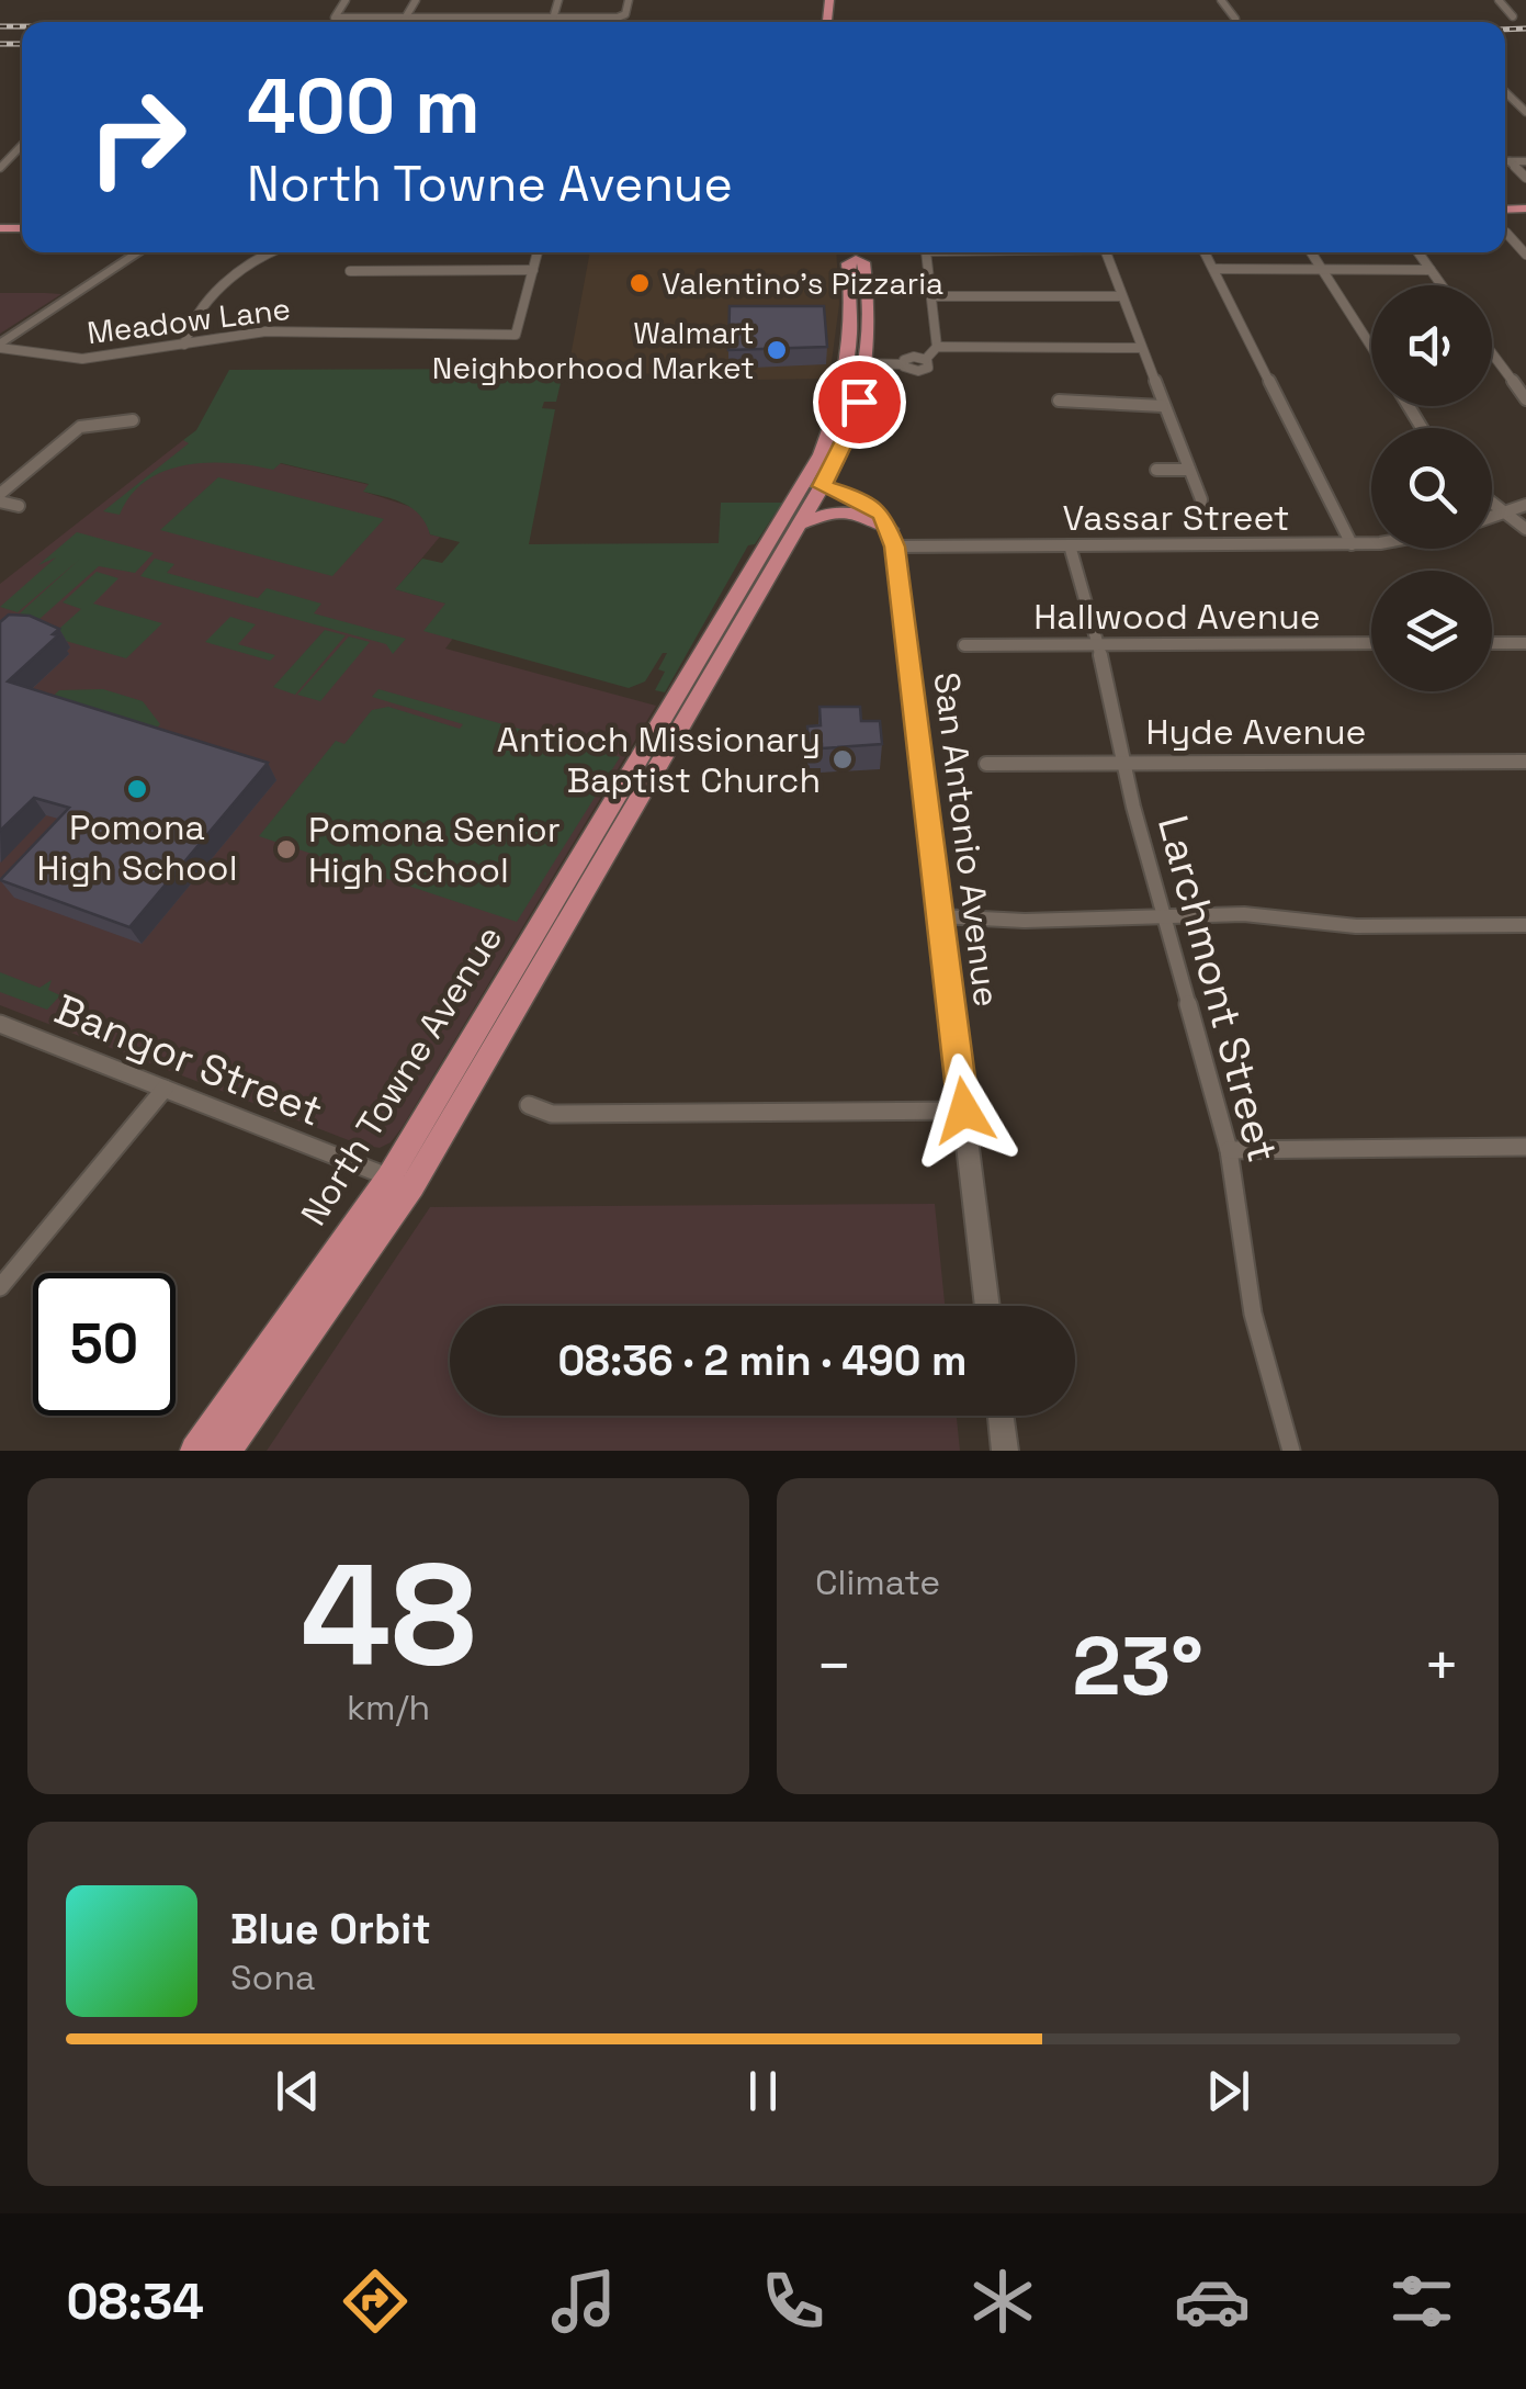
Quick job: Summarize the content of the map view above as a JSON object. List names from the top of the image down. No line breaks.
{"streets":{"main road":["San Antonio Avenue","North Towne Avenue"],"street":["Meadow Lane","Vassar Street","Hallwood Avenue","Hyde Avenue","Larchmont Street","Bangor Street"]},"crossings":[["Vassar Street","San Antonio Avenue"],["Vassar Street","Larchmont Street"],["Hallwood Avenue","Larchmont Street"],["Hyde Avenue","Larchmont Street"],["Bangor Street","North Towne Avenue"]],"places":["Valentino's Pizzaria","Walmart Neighborhood Market","Antioch Missionary Baptist Church","Pomona High School","Pomona Senior High School"],"page":{"turn":["400 m","North Towne Avenue"],"limit":"50","trip":"08:36 · 2 min · 490 m","tile":[["48","km/h"],"Climate"],"heat":["−","23°","+"],"song":["Blue Orbit","Sona"],"tabs":"08:34"}}
